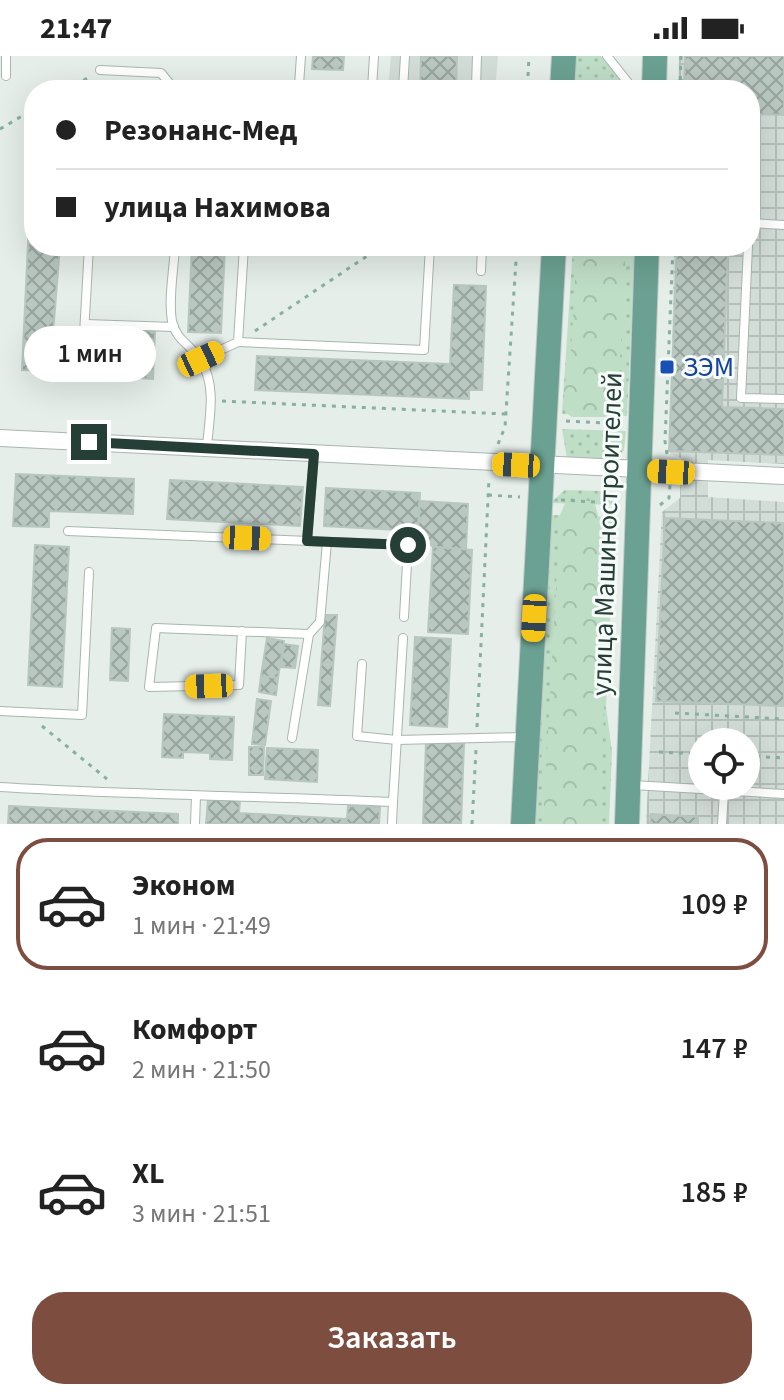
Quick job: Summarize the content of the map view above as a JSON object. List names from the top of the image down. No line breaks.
{"streets":{"main road":["улица Машиностроителей"]},"places":{"transit":["ЗЭМ"]},"page":{"status":"21:47","banner":["Резонанс-Мед","улица Нахимова"],"bubble":"1 мин","list":[{"name":"Эконом","note":"1 мин · 21:49","value":"109 ₽"},{"name":"Комфорт","note":"2 мин · 21:50","value":"147 ₽"},{"name":"XL","note":"3 мин · 21:51","value":"185 ₽"}],"buttons":"Заказать"}}
